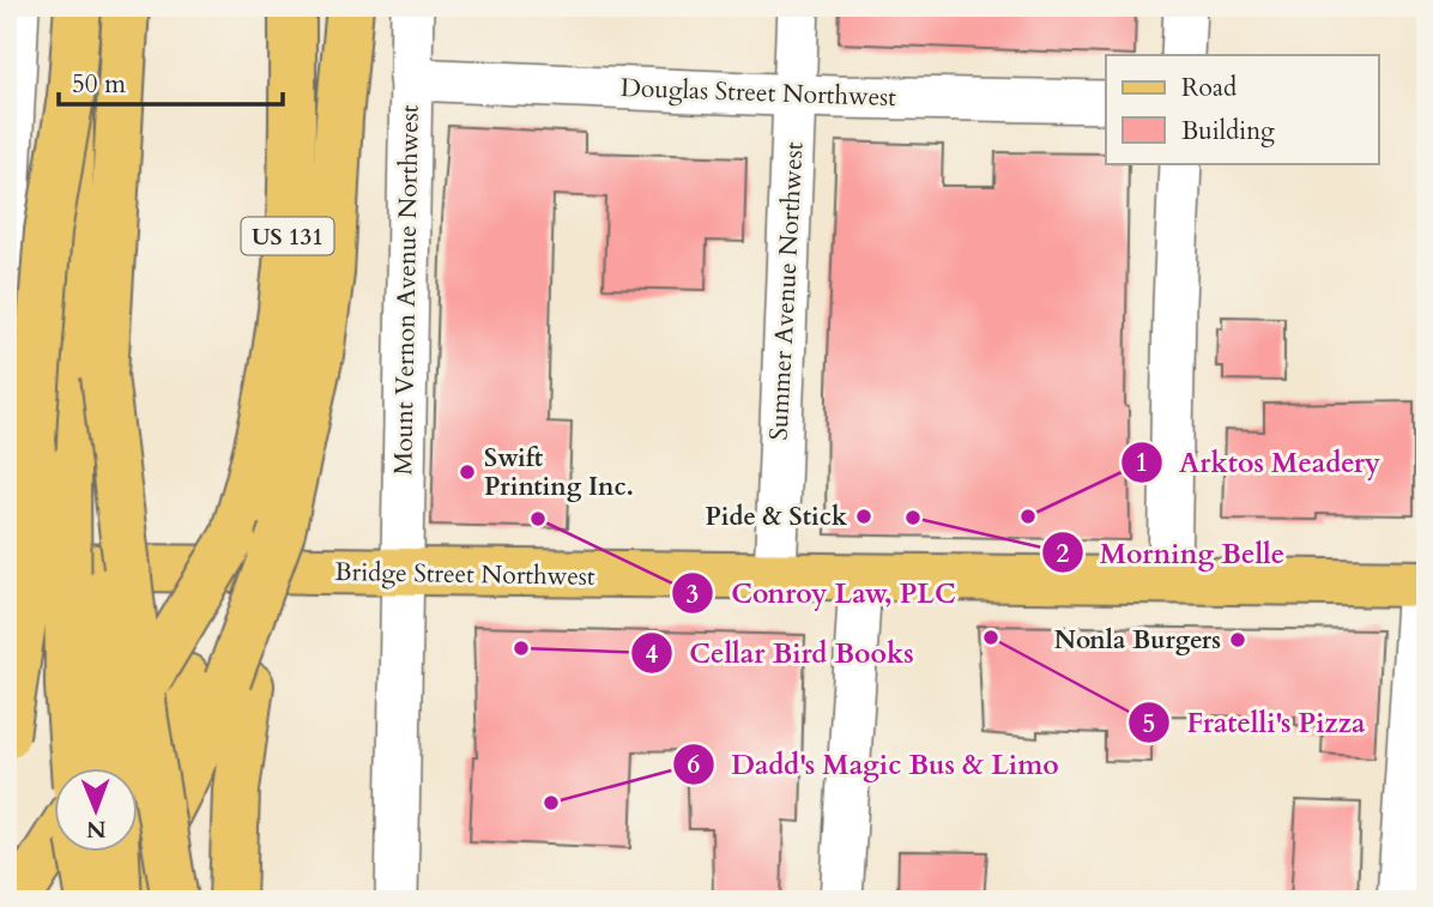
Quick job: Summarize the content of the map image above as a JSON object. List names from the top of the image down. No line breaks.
{"streets":{"main road":["US 131","Bridge Street Northwest"],"street":["Douglas Street Northwest","Mount Vernon Avenue Northwest","Summer Avenue Northwest"]},"crossings":[["Douglas Street Northwest","Mount Vernon Avenue Northwest"],["Douglas Street Northwest","Summer Avenue Northwest"],["Mount Vernon Avenue Northwest","Bridge Street Northwest"],["Summer Avenue Northwest","Bridge Street Northwest"]],"places":["Swift Printing Inc.","Pide & Stick","Arktos Meadery","Morning Belle","Conroy Law, PLC","Fratelli's Pizza","Nonla Burgers","Cellar Bird Books","Dadd's Magic Bus & Limo"],"legend":["Road","Building"],"scale_bar":"50 m","north":"bottom"}
